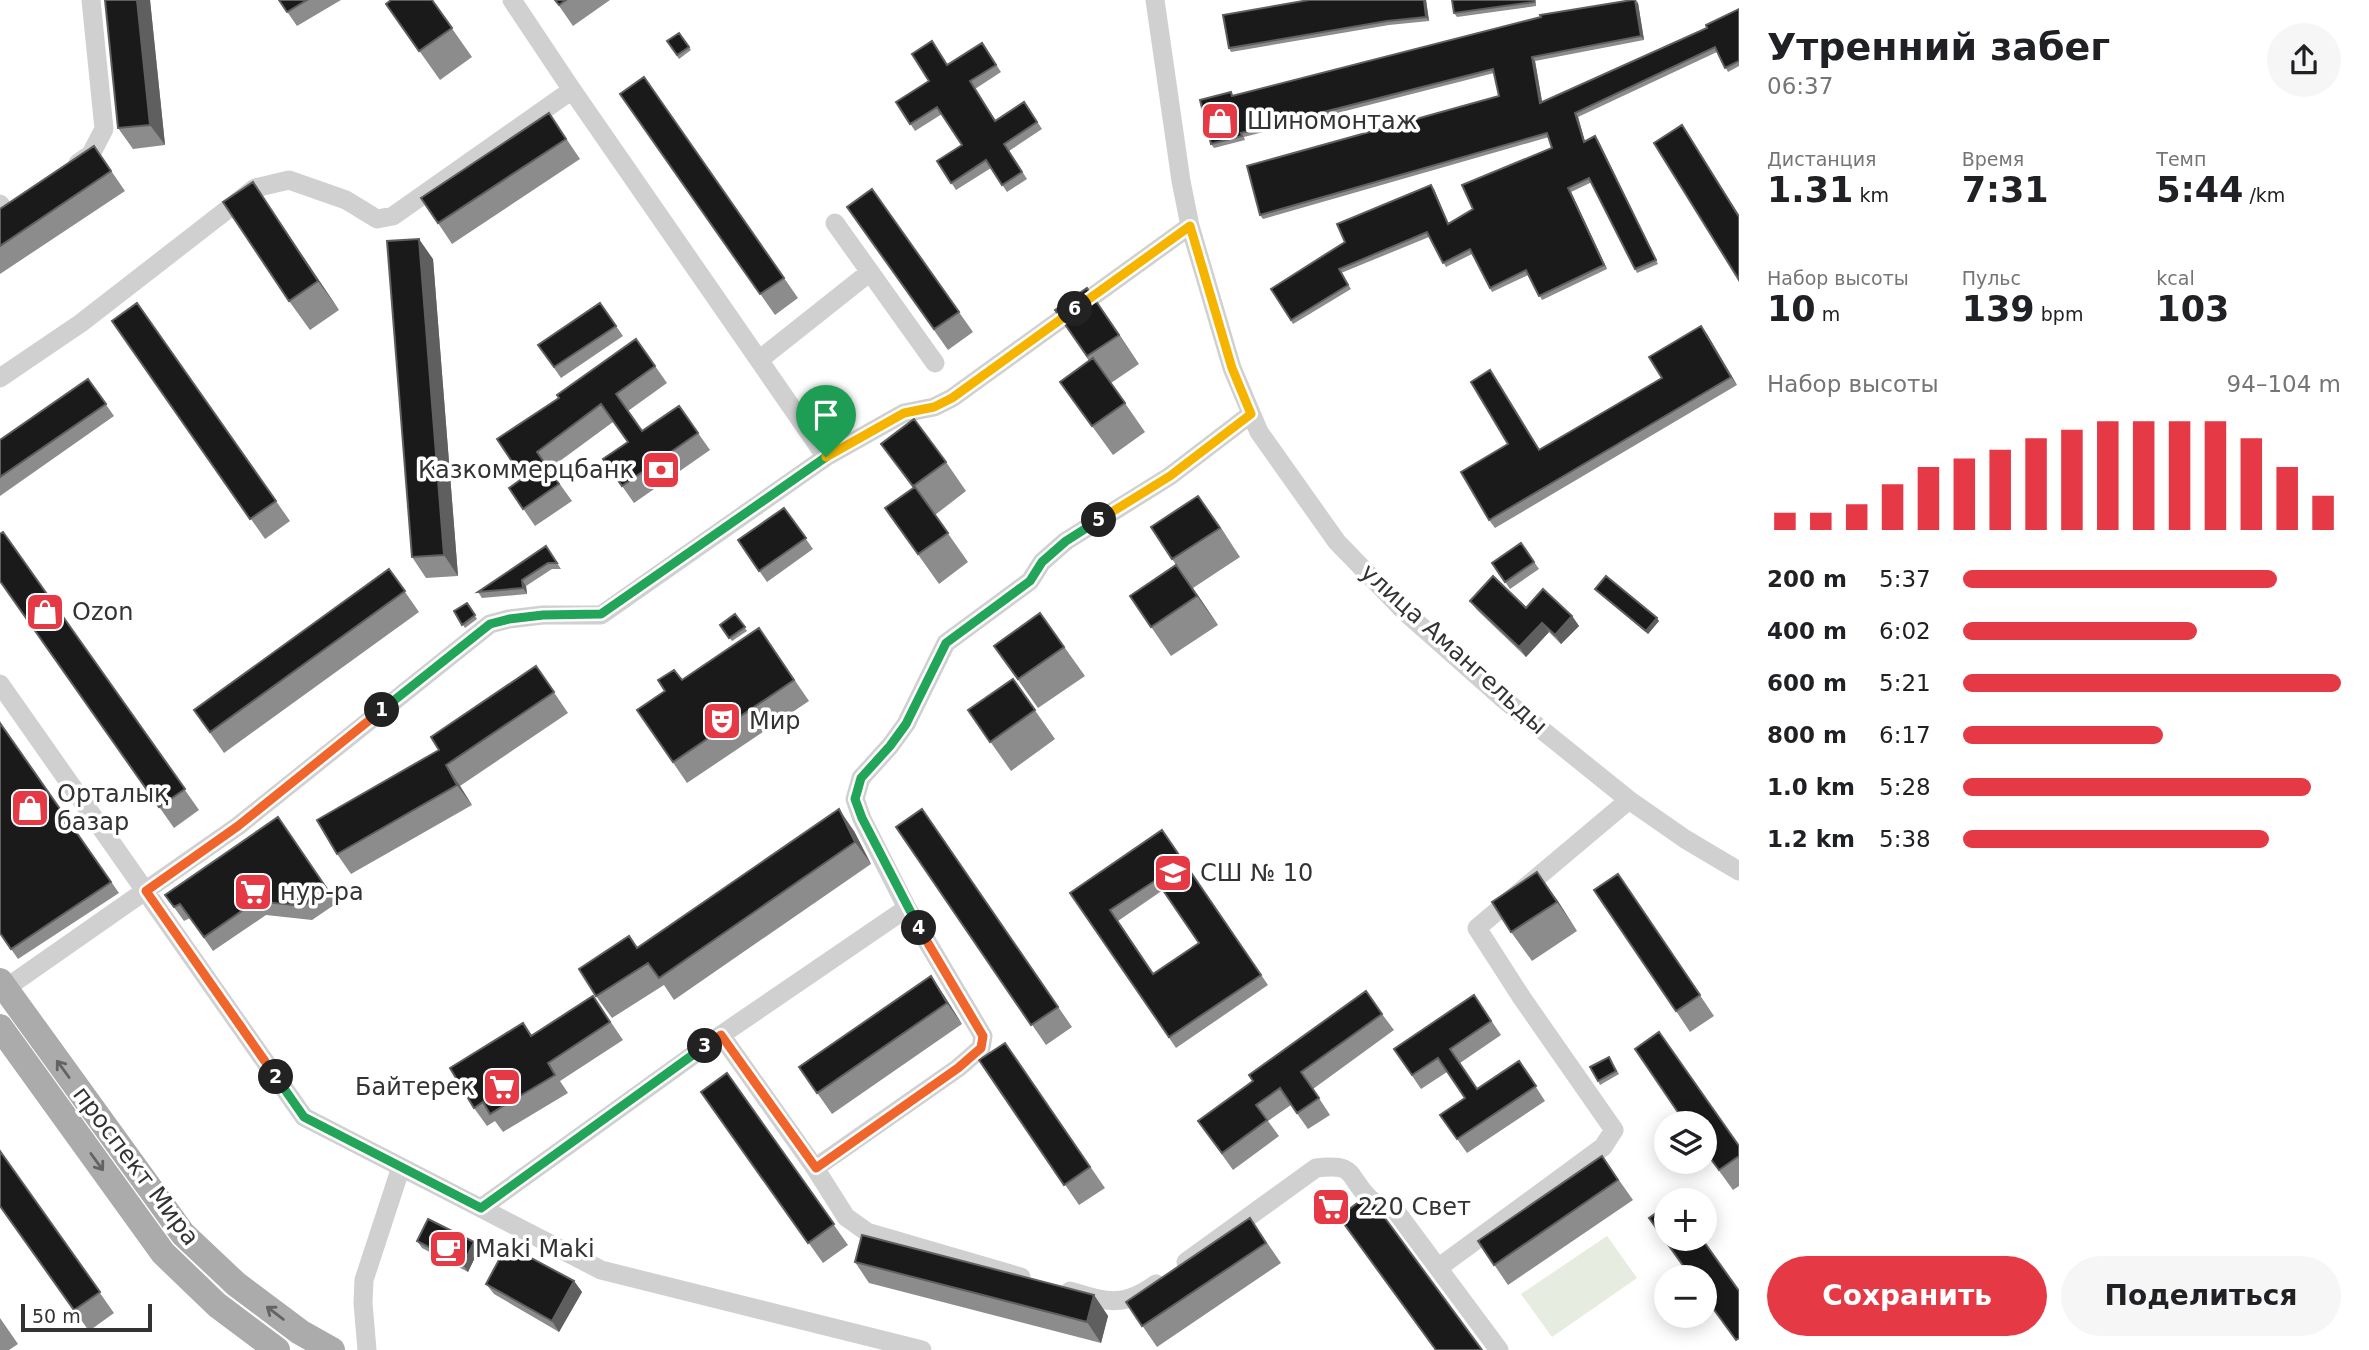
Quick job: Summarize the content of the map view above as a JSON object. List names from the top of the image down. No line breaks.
{"streets":{"main road":["проспект Мира"],"street":["улица Амангельды"]},"places":{"shop":["Шиномонтаж","Ozon","Орталық базар"],"bank":["Казкоммерцбанк"],"theatre":["Мир"],"school or university":["СШ № 10"],"supermarket":["нур-ра","Байтерек","220 Свет"],"cafe":["Maki Maki"]},"scale_bar":"50 m","page":{"heading":["Утренний забег","06:37"],"stats":[["Дистанция","1.31 km"],["Время","7:31"],["Темп","5:44 /km"],["Набор высоты","10 m"],["Пульс","139 bpm"],["kcal","103"]],"pins":["6","5","1","4","3","2"],"chart":["Набор высоты","94–104 m"],"list":[{"name":"200 m","note":"5:37"},{"name":"400 m","note":"6:02"},{"name":"600 m","note":"5:21"},{"name":"800 m","note":"6:17"},{"name":"1.0 km","note":"5:28"},{"name":"1.2 km","note":"5:38"}],"map_buttons":["+","−"],"buttons":["Сохранить","Поделиться"],"scale":"50 m"}}
